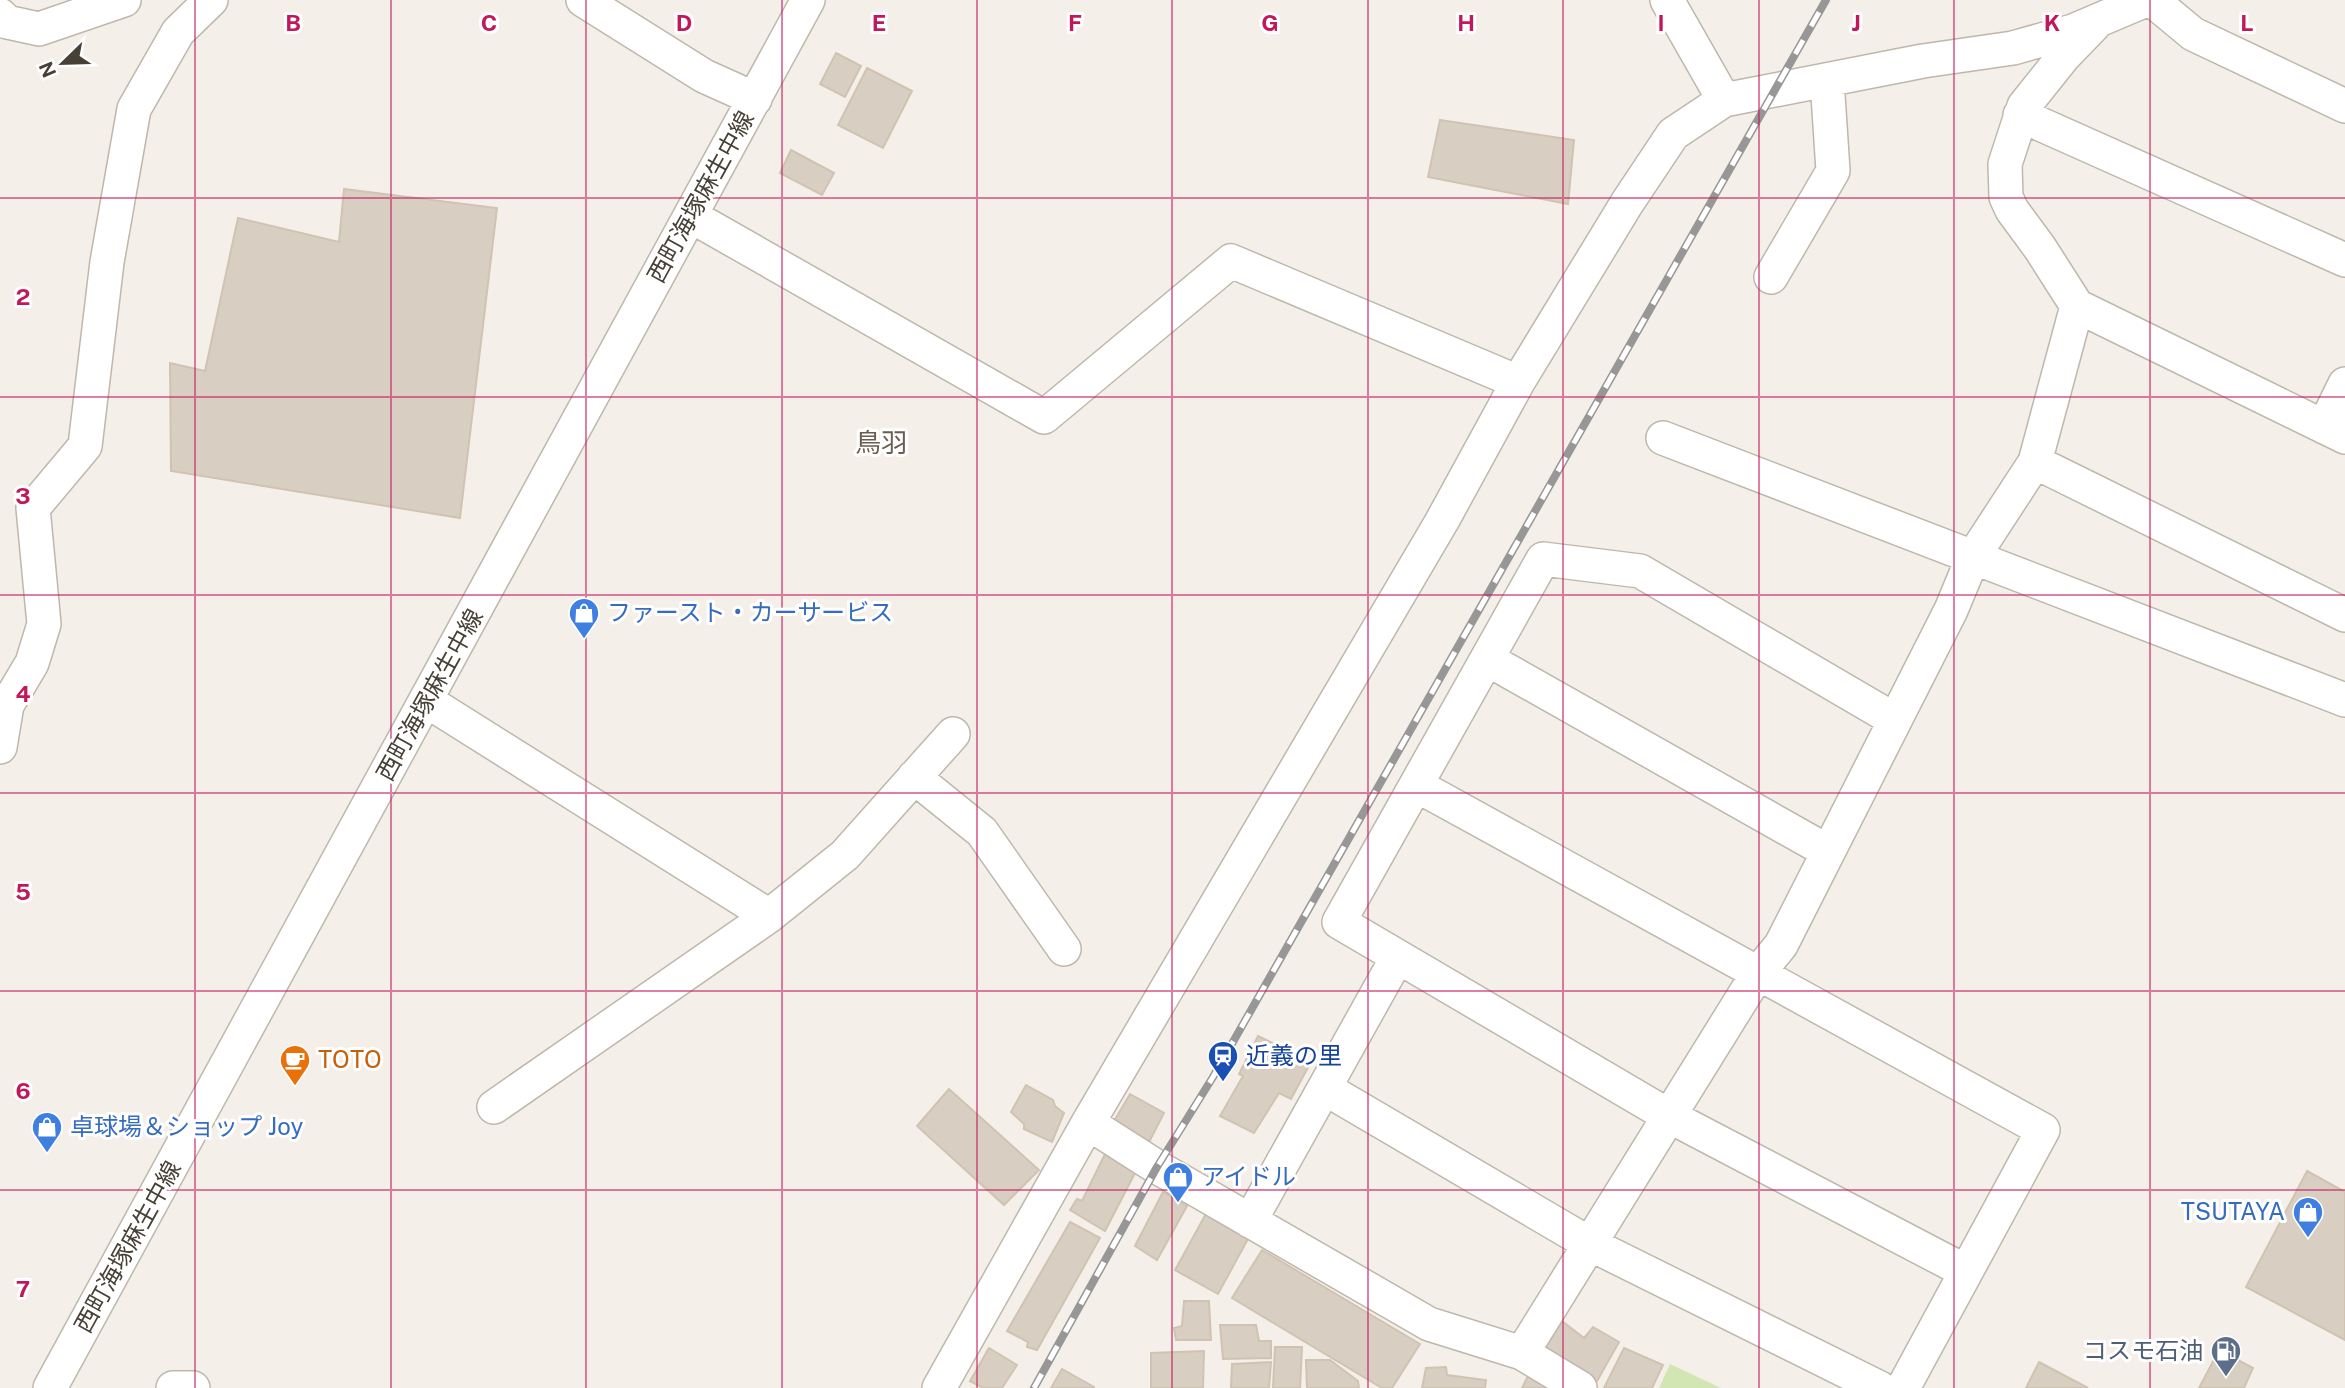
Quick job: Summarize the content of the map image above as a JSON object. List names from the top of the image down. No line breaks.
{"streets":{"street":["西町海塚麻生中線"]},"districts":["鳥羽"],"places":{"shop":["ファースト・カーサービス","卓球場＆ショップ Joy","アイドル","TSUTAYA"],"station":["近義の里"],"cafe":["TOTO"],"fuel station":["コスモ石油"]},"north":"bottom left","grid":{"columns":["B","C","D","E","F","G","H","I","J","K","L"],"rows":["2","3","4","5","6","7"]}}
